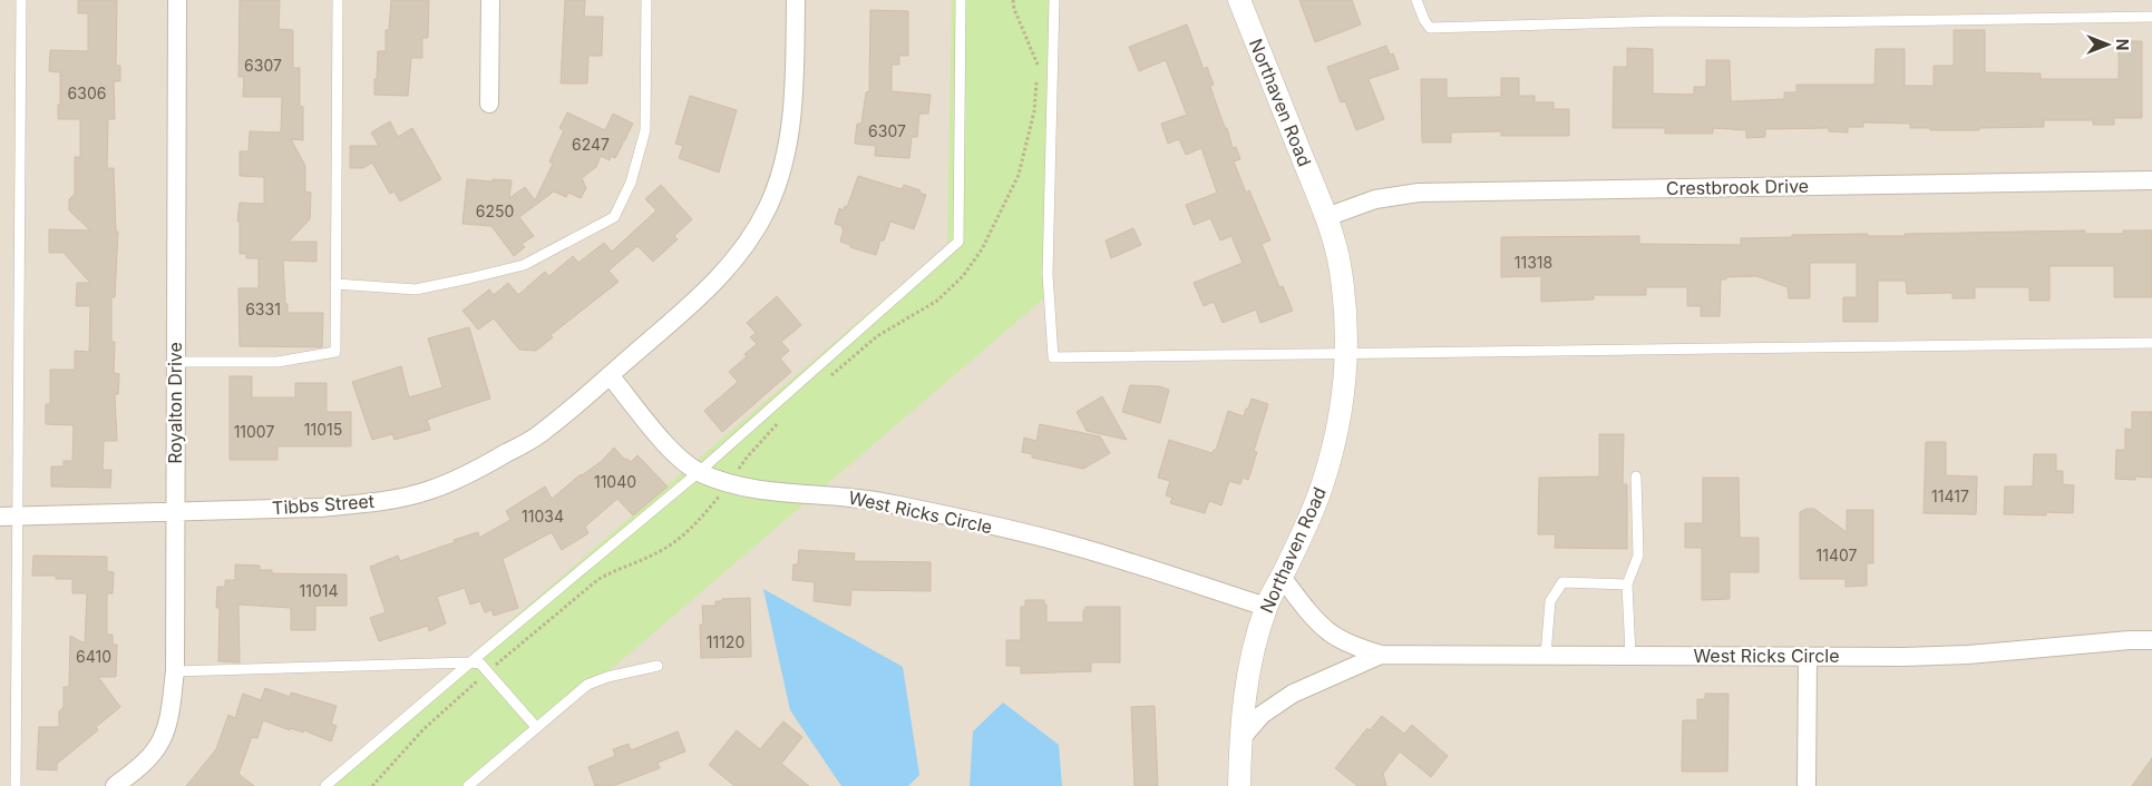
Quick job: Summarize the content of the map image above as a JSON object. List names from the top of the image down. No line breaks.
{"streets":{"street":["Northaven Road","Crestbrook Drive","Royalton Drive","Tibbs Street","West Ricks Circle"]},"crossings":[["Northaven Road","Crestbrook Drive"],["Northaven Road","West Ricks Circle"],["Royalton Drive","Tibbs Street"],["Tibbs Street","West Ricks Circle"]],"house_numbers":["6307","6306","6307","6247","6250","11318","6331","11015","11007","11040","11417","11034","11407","11014","11120","6410"],"north":"right"}
